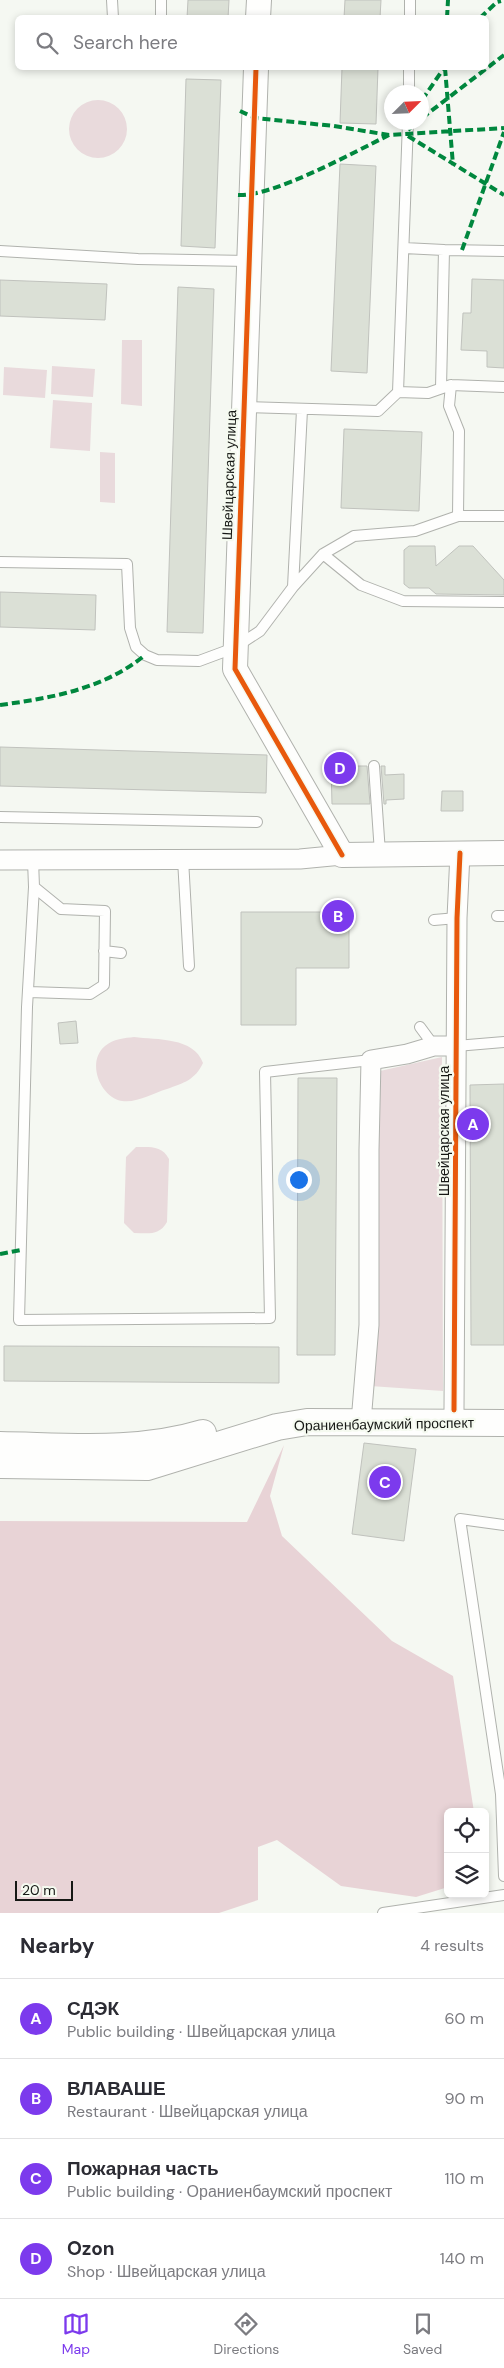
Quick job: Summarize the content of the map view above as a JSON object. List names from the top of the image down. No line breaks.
{"streets":{"main road":["Ораниенбаумский проспект"],"street":["Швейцарская улица"]},"crossings":[["Швейцарская улица","Ораниенбаумский проспект"]],"scale_bar":"20 m","north":"top right","page":{"search":"Search here","pins":["D","B","A","C"],"scale":"20 m","heading":["Nearby","4 results"],"list":[{"mark":"A","name":"СДЭК","note":"Public building · Швейцарская улица","value":"60 m"},{"mark":"B","name":"ВЛАВАШЕ","note":"Restaurant · Швейцарская улица","value":"90 m"},{"mark":"C","name":"Пожарная часть","note":"Public building · Ораниенбаумский проспект","value":"110 m"},{"mark":"D","name":"Ozon","note":"Shop · Швейцарская улица","value":"140 m"}],"nav":["Map","Directions","Saved"]}}
